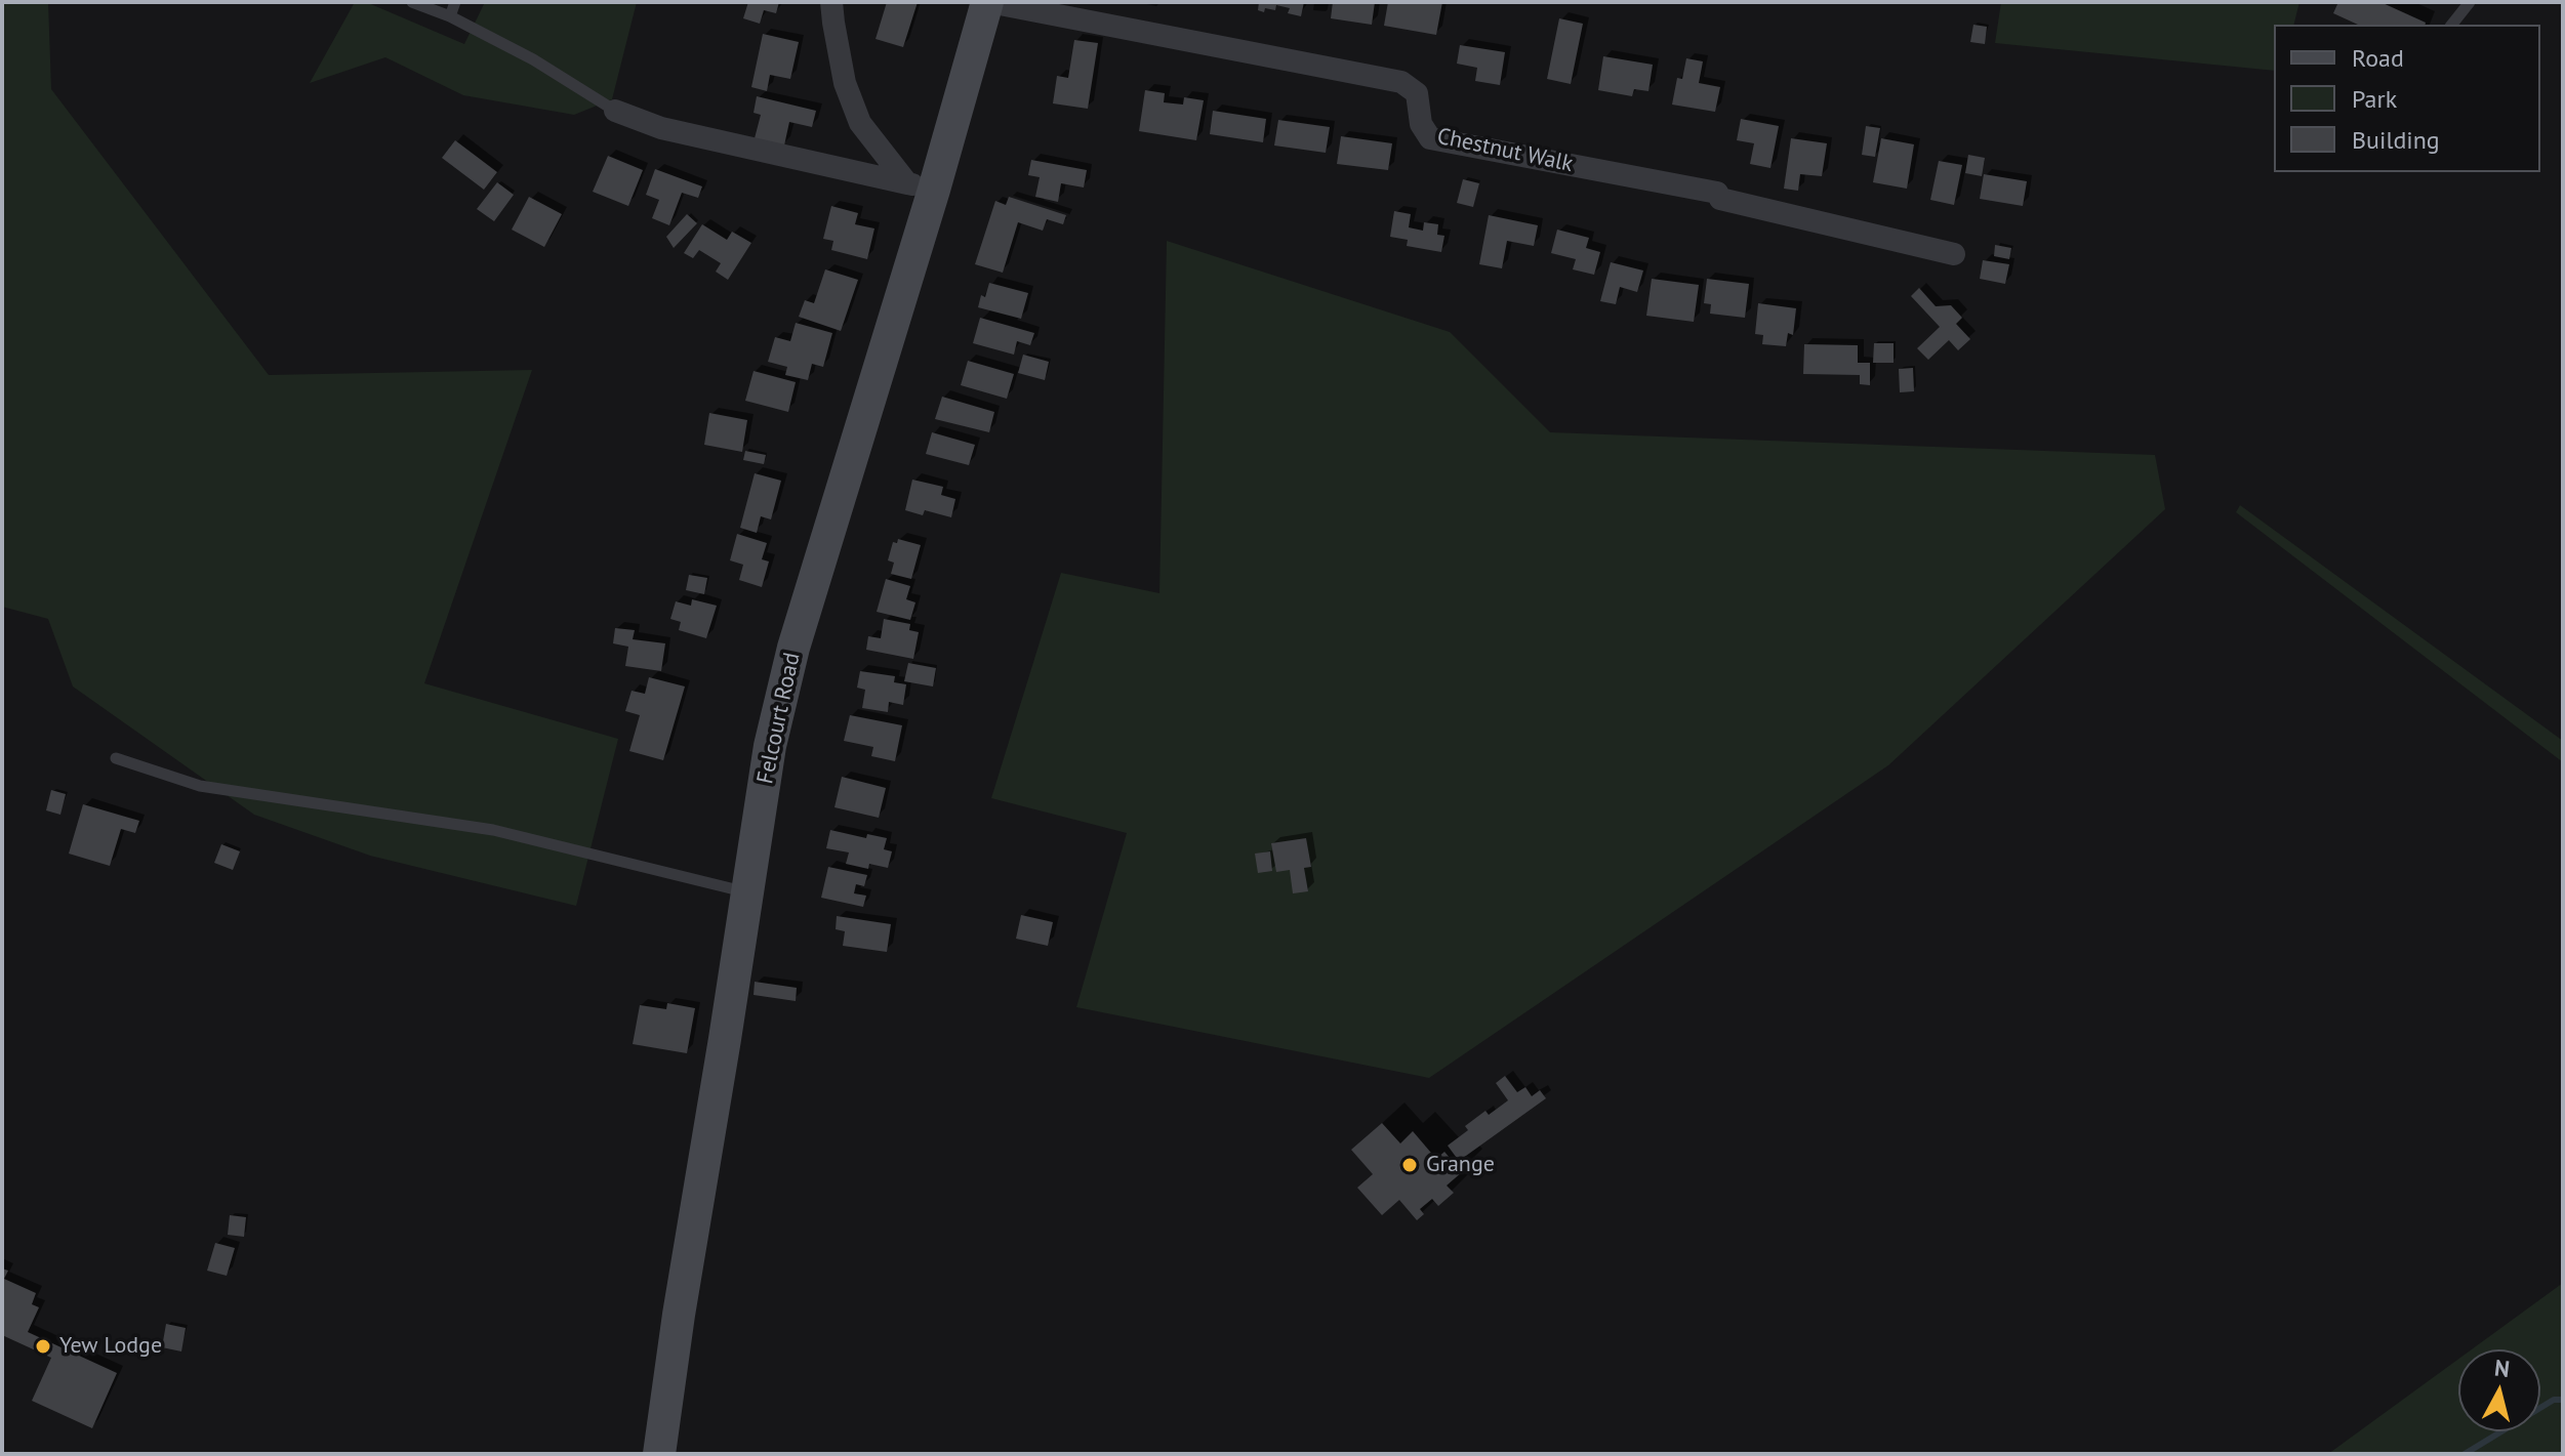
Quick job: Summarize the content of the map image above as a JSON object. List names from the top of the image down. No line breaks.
{"streets":{"street":["Chestnut Walk","Felcourt Road"]},"crossings":[["Chestnut Walk","Felcourt Road"]],"places":["Grange","Yew Lodge"],"legend":["Road","Park","Building"],"north":"top"}
